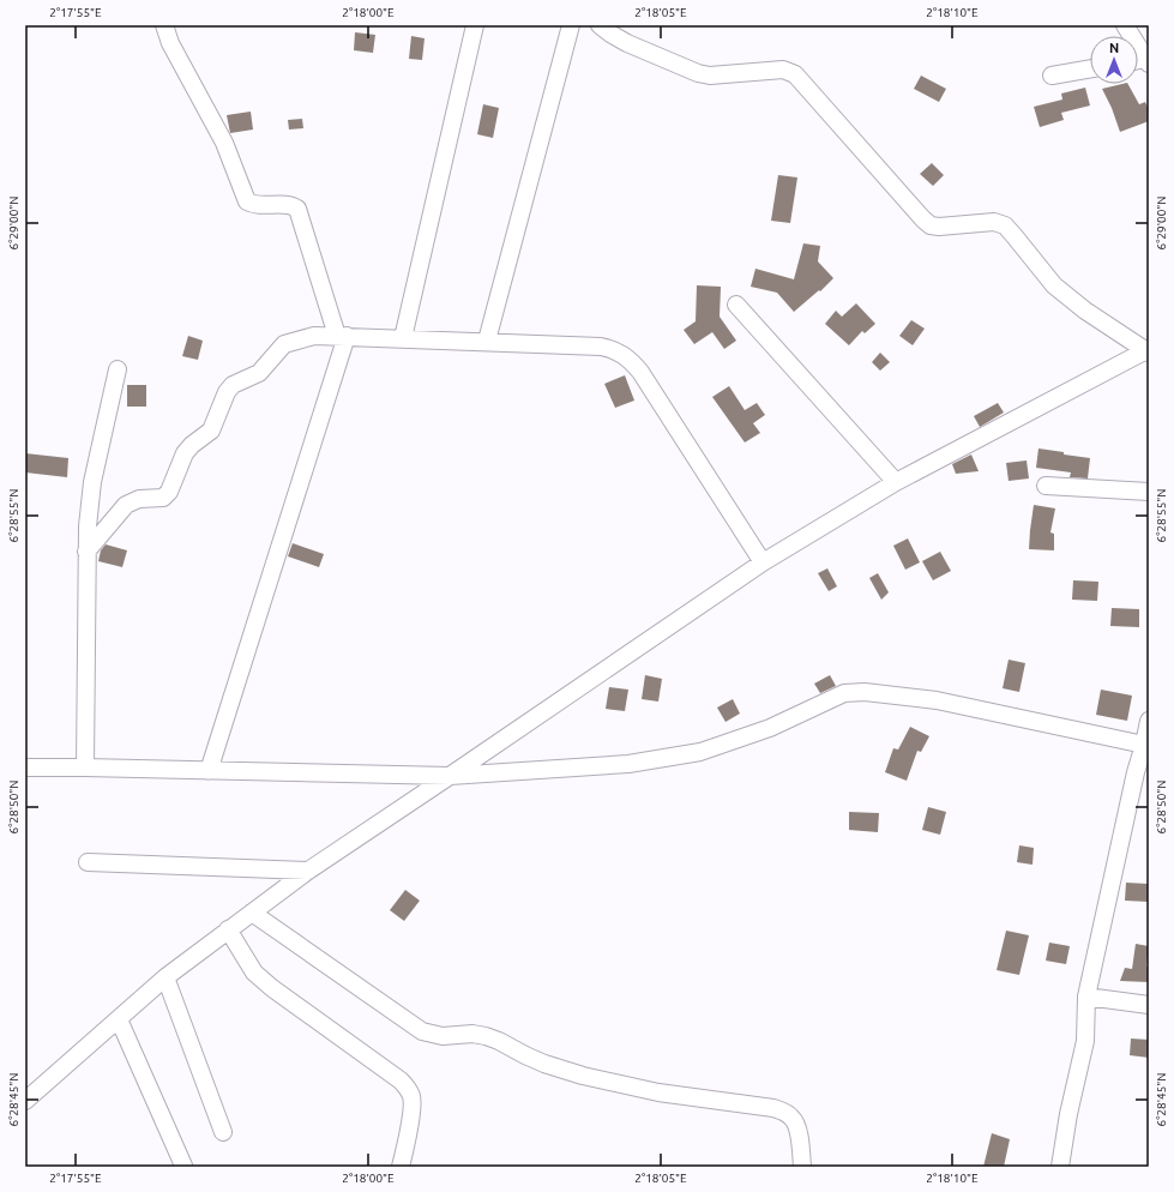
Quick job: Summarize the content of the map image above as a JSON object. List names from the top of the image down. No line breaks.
{"north":"top","coordinates":["2°17'55\"E","2°18'00\"E","2°18'05\"E","2°18'10\"E","6°29'00\"N","6°28'55\"N","6°28'50\"N","6°28'45\"N"]}
